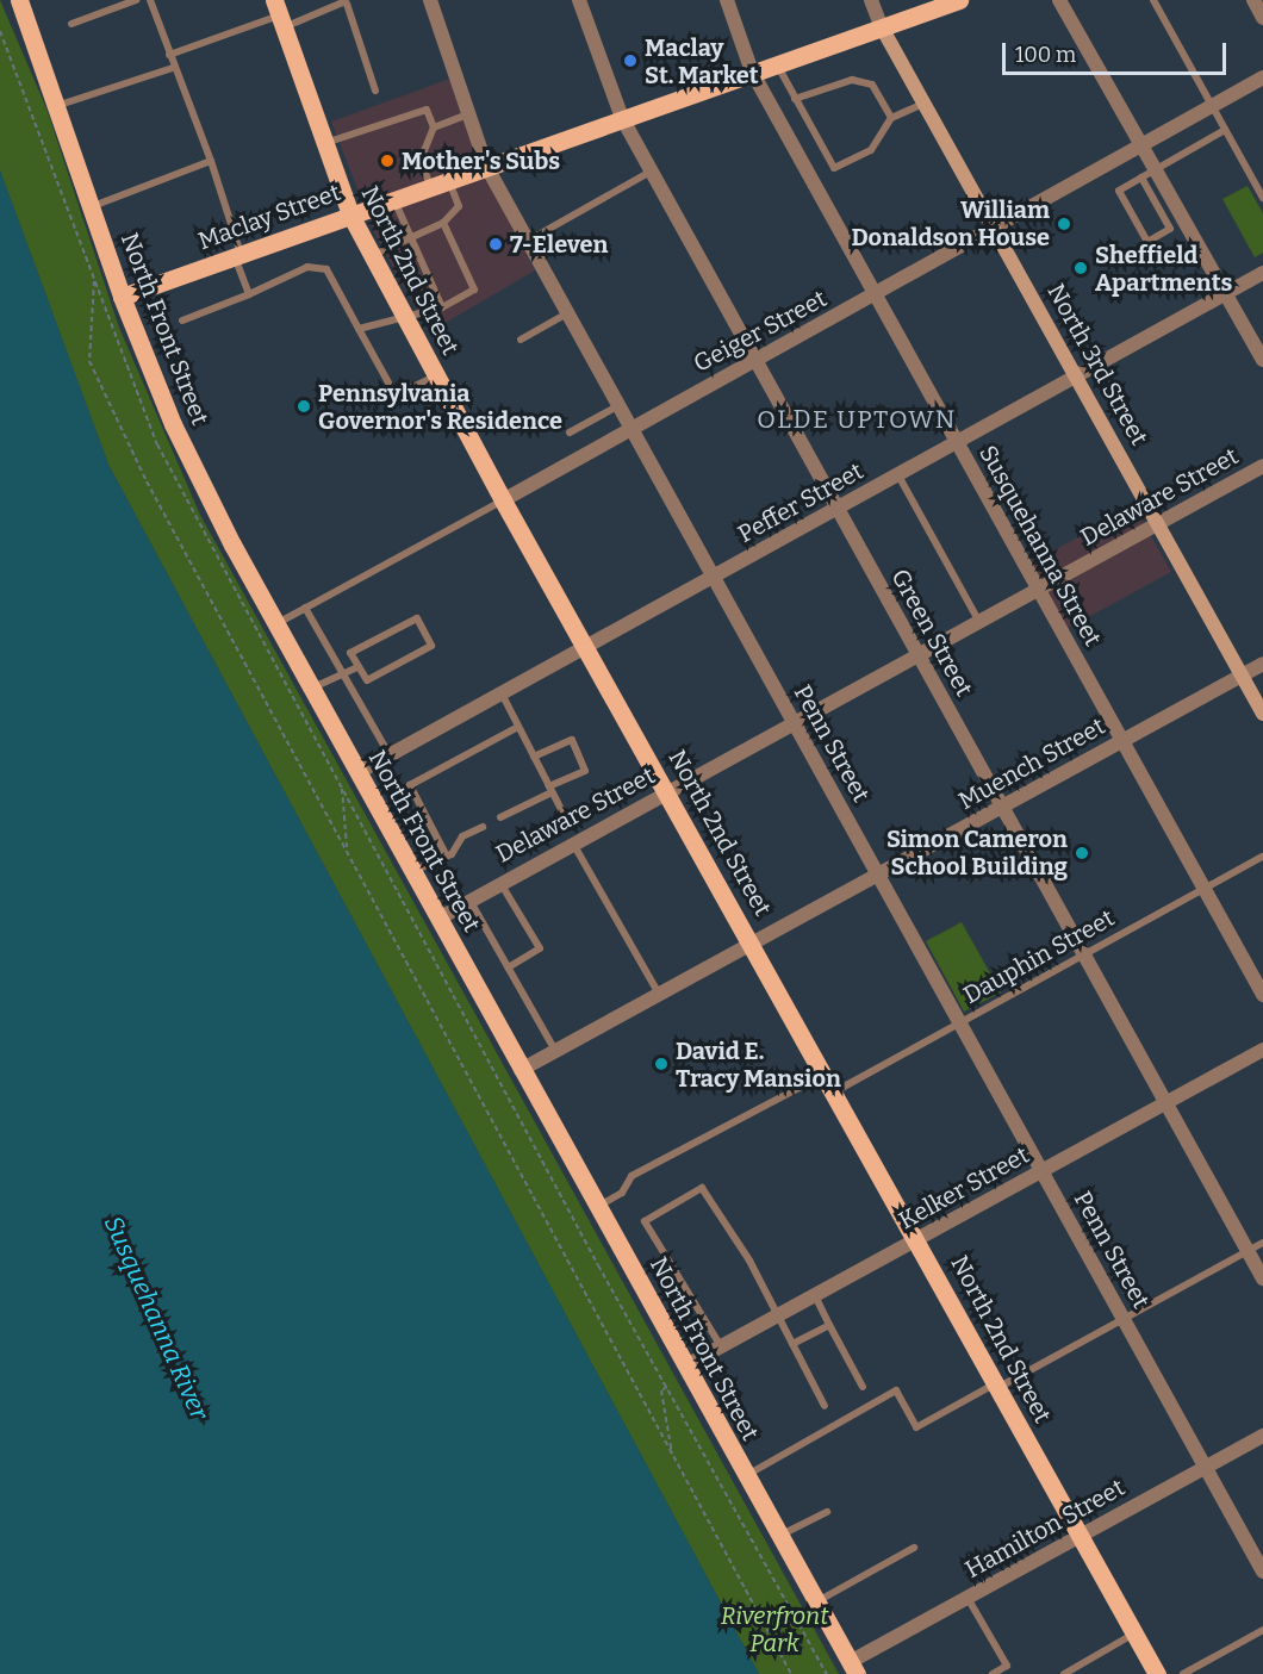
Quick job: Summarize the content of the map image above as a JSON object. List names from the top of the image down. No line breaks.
{"streets":{"main road":["Maclay Street","North 2nd Street","North Front Street","North 3rd Street"],"street":["Geiger Street","Delaware Street","Peffer Street","Susquehanna Street","Green Street","Penn Street","Muench Street","Kelker Street","Hamilton Street"],"lane":["Dauphin Street"]},"crossings":[["Maclay Street","North 2nd Street"],["Maclay Street","North Front Street"],["Maclay Street","North 3rd Street"],["Maclay Street","Susquehanna Street"],["Maclay Street","Green Street"],["Maclay Street","Penn Street"],["North 2nd Street","Geiger Street"],["North 2nd Street","Delaware Street"],["North 2nd Street","Peffer Street"],["North 2nd Street","Muench Street"],["North 2nd Street","Dauphin Street"],["North 2nd Street","Kelker Street"],["North 2nd Street","Hamilton Street"],["North Front Street","Geiger Street"],["North Front Street","Delaware Street"],["North Front Street","Peffer Street"],["North Front Street","Muench Street"],["North Front Street","Kelker Street"],["North Front Street","Hamilton Street"],["Geiger Street","North 3rd Street"],["Geiger Street","Susquehanna Street"],["Geiger Street","Green Street"],["Geiger Street","Penn Street"],["North 3rd Street","Delaware Street"],["North 3rd Street","Peffer Street"],["North 3rd Street","Muench Street"],["Delaware Street","Susquehanna Street"],["Delaware Street","Green Street"],["Delaware Street","Penn Street"],["Peffer Street","Susquehanna Street"],["Peffer Street","Green Street"],["Peffer Street","Penn Street"],["Susquehanna Street","Muench Street"],["Susquehanna Street","Dauphin Street"],["Green Street","Muench Street"],["Green Street","Dauphin Street"],["Green Street","Kelker Street"],["Penn Street","Muench Street"],["Penn Street","Dauphin Street"],["Penn Street","Kelker Street"],["Penn Street","Hamilton Street"]],"districts":["OLDE UPTOWN"],"water":["Susquehanna River"],"parks":["Riverfront Park"],"places":["Maclay St. Market","Mother's Subs","William Donaldson House","7-Eleven","Sheffield Apartments","Pennsylvania Governor's Residence","Simon Cameron School Building","David E. Tracy Mansion"],"scale_bar":"100 m"}
